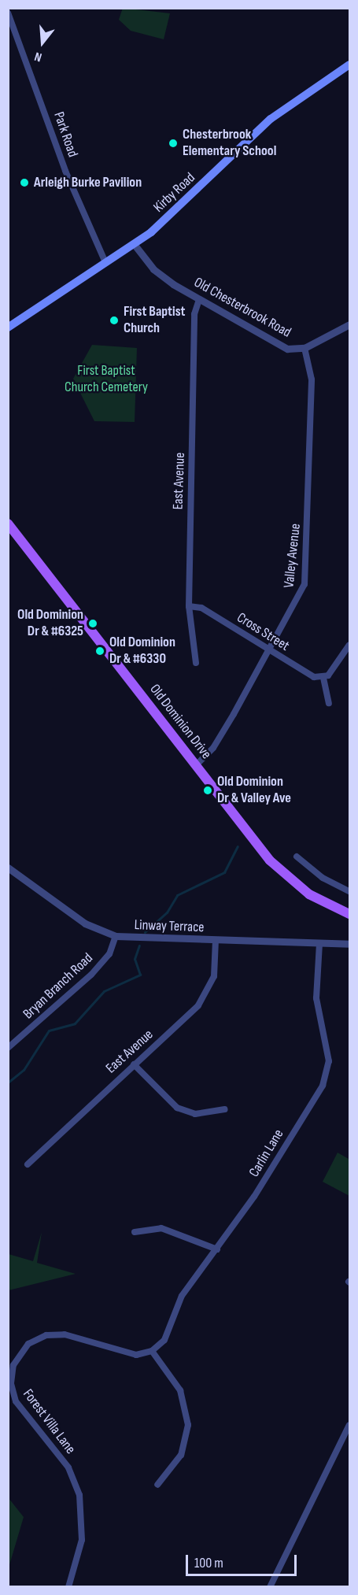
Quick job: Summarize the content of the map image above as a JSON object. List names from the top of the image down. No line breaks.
{"streets":{"main road":["Kirby Road","Old Dominion Drive"],"street":["Park Road","Old Chesterbrook Road","East Avenue","Valley Avenue","Cross Street","Linway Terrace","Bryan Branch Road","Carlin Lane","Forest Villa Lane"]},"crossings":[["Park Road","Kirby Road"],["Kirby Road","Old Chesterbrook Road"],["Old Chesterbrook Road","East Avenue"],["Old Chesterbrook Road","Valley Avenue"],["East Avenue","Cross Street"],["East Avenue","Linway Terrace"],["Valley Avenue","Cross Street"],["Valley Avenue","Old Dominion Drive"],["Linway Terrace","Bryan Branch Road"],["Linway Terrace","Carlin Lane"],["Carlin Lane","Forest Villa Lane"]],"parks":["First Baptist Church Cemetery"],"places":["Chesterbrook Elementary School","Arleigh Burke Pavilion","First Baptist Church","Old Dominion Dr & #6325","Old Dominion Dr & #6330","Old Dominion Dr & Valley Ave"],"scale_bar":"100 m","north":"bottom"}
